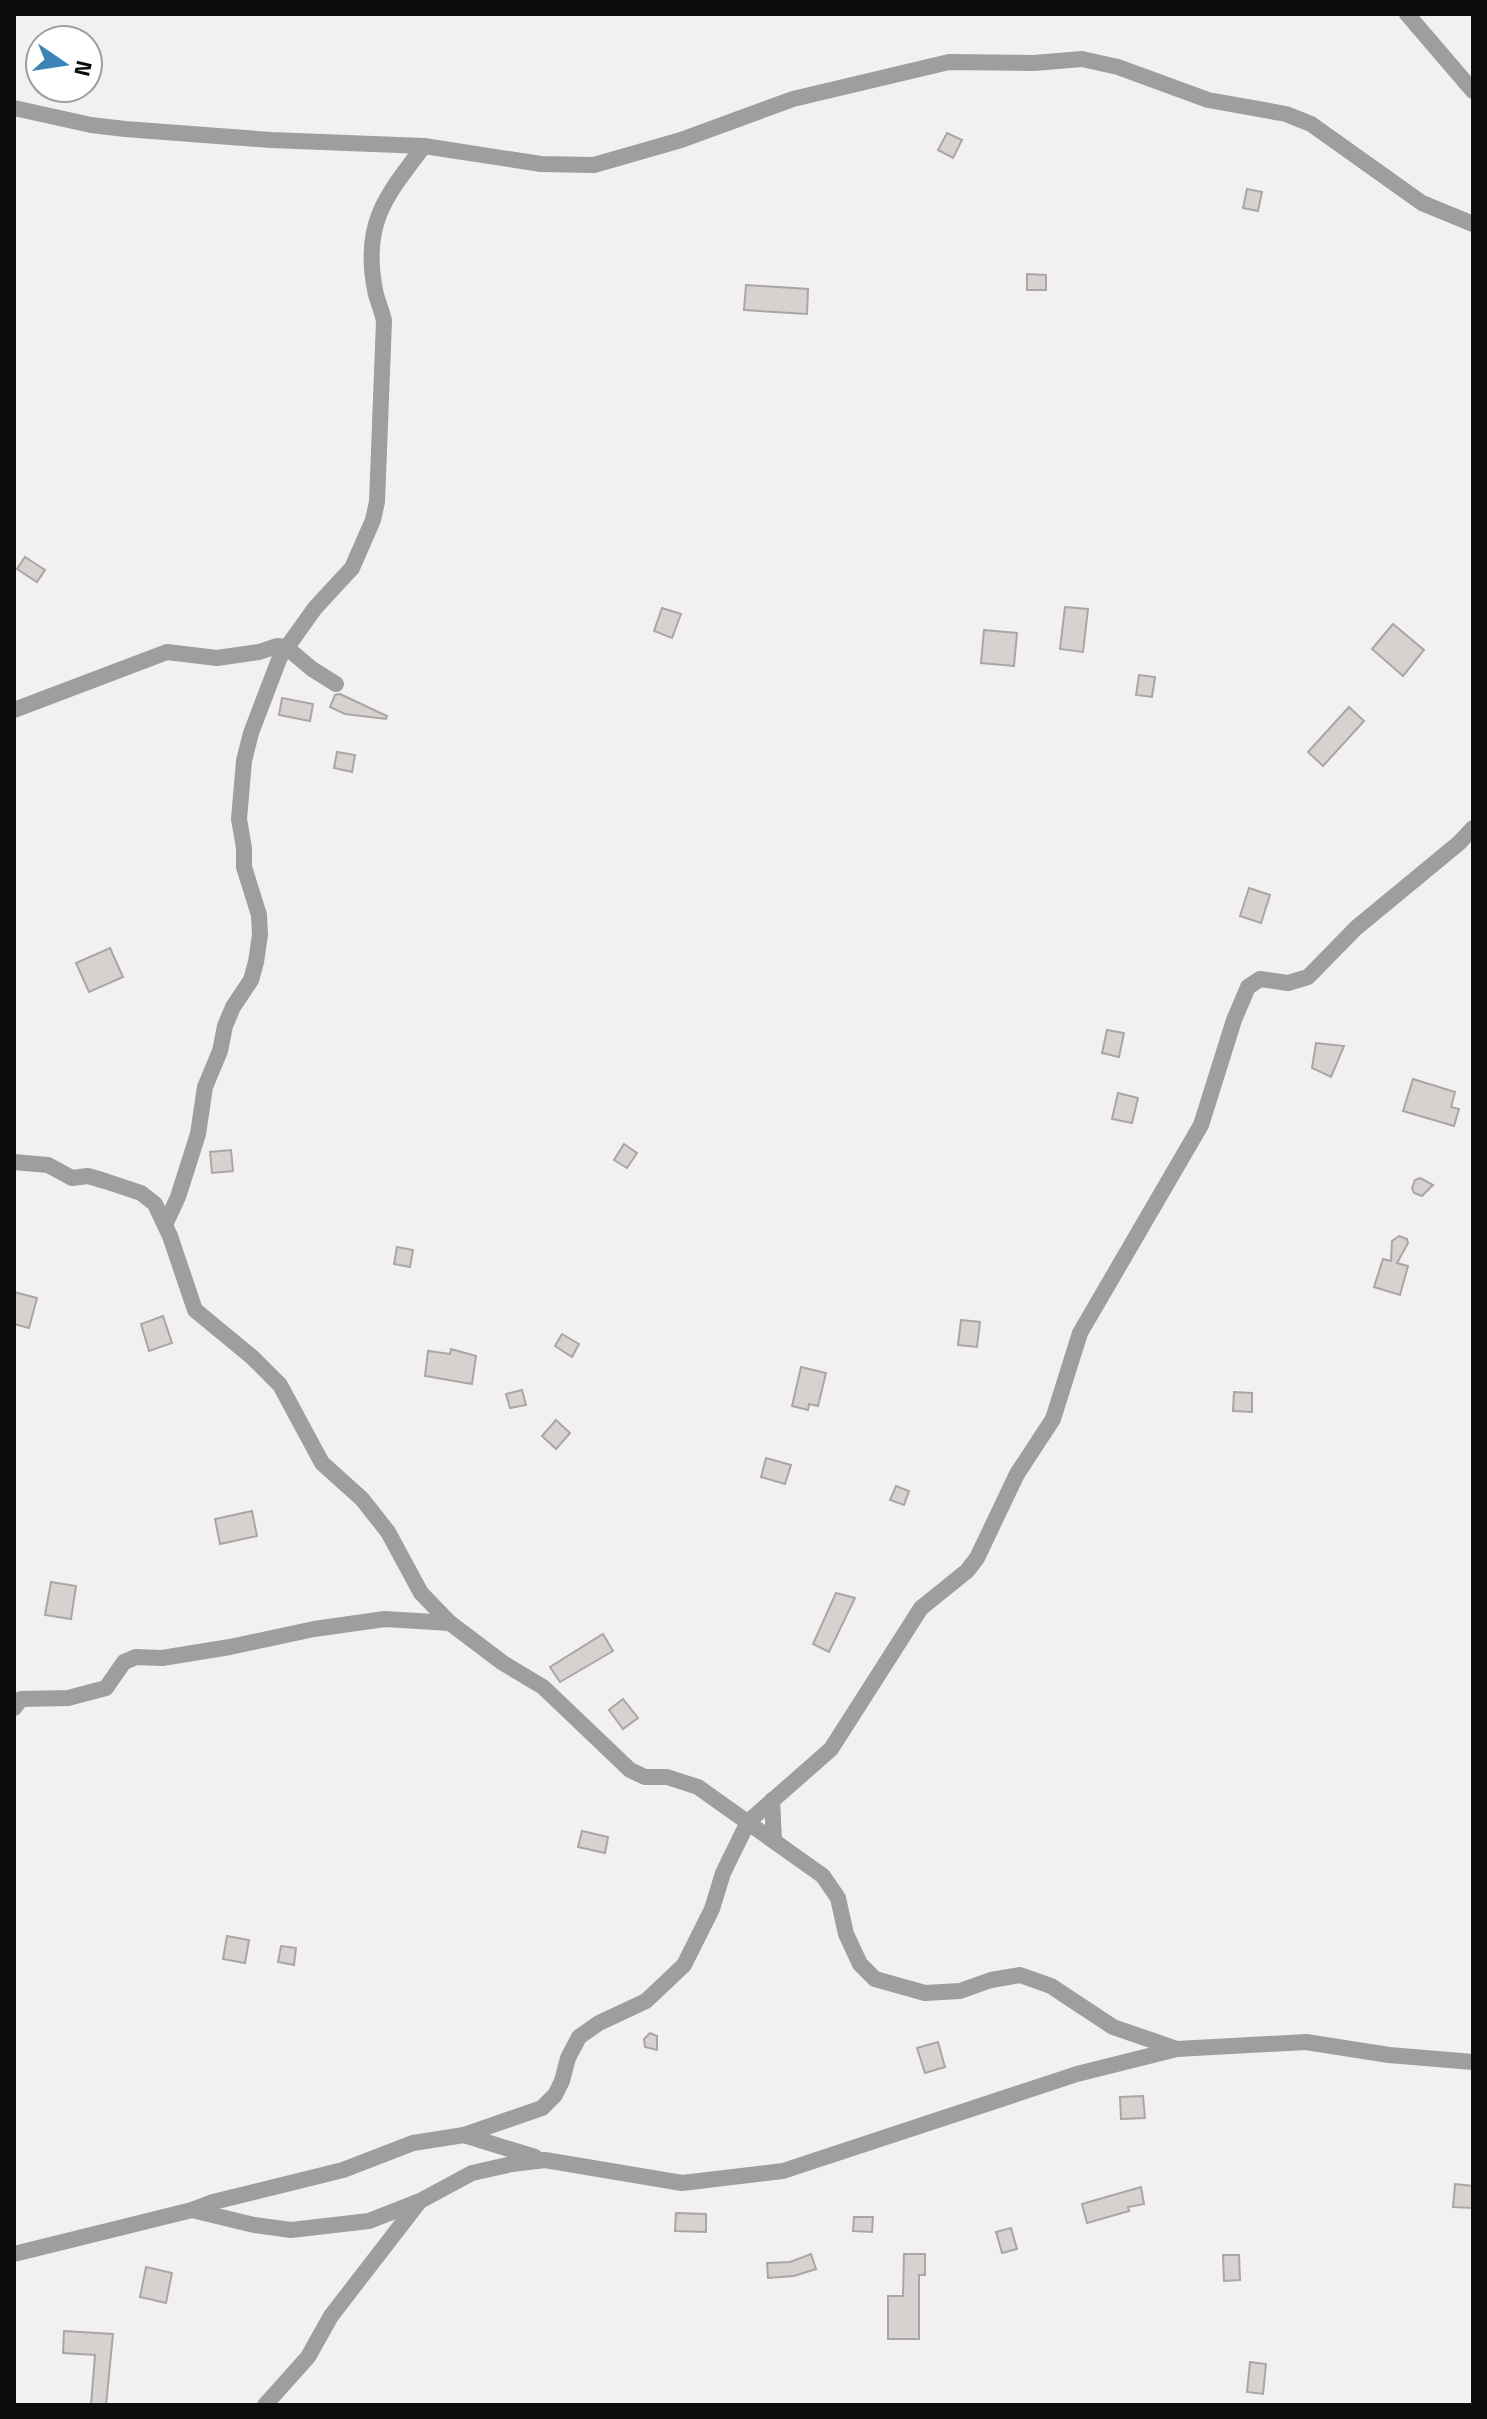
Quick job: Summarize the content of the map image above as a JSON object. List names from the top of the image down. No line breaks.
{"north":"right"}
